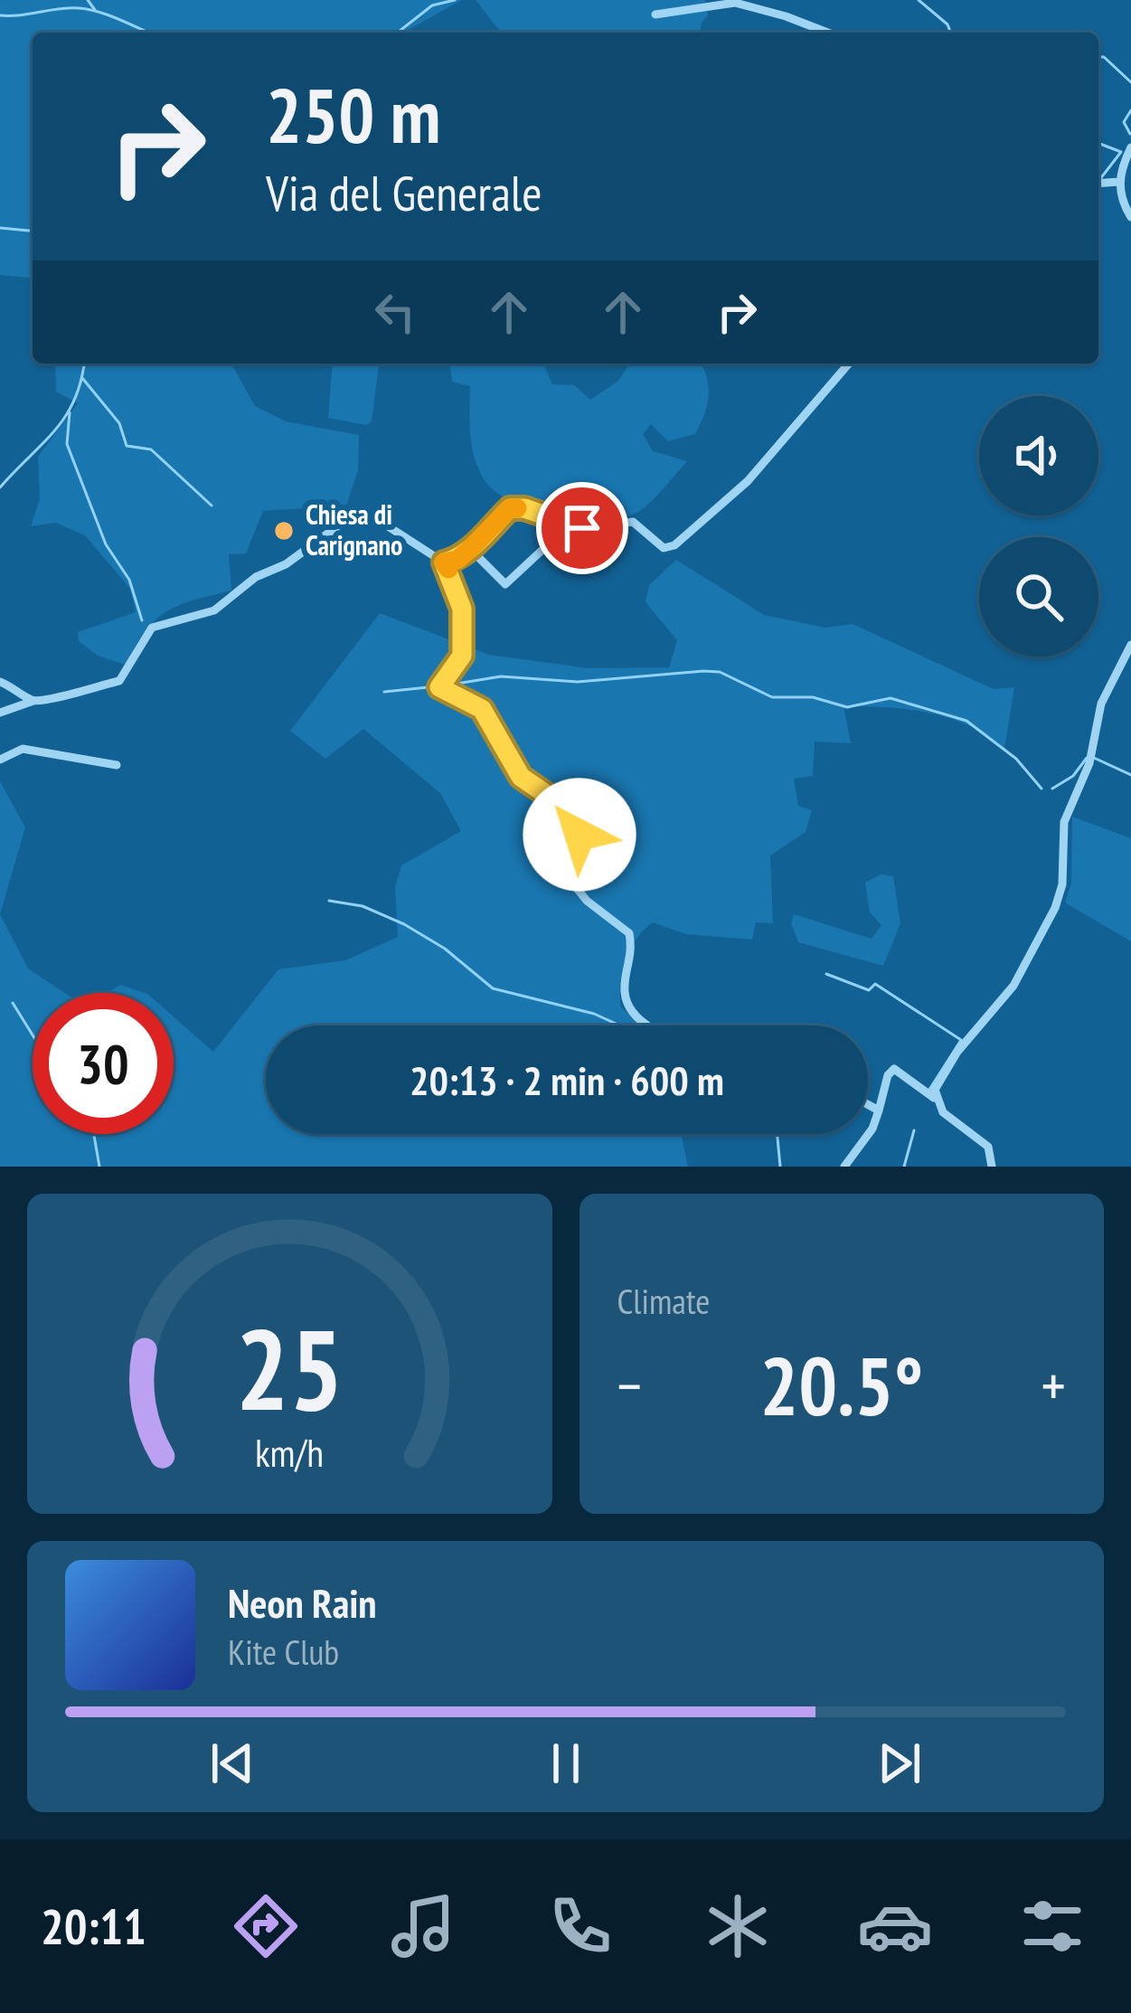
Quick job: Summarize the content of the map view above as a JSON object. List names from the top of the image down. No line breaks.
{"places":["Chiesa di Carignano"],"page":{"turn":["250 m","Via del Generale"],"limit":"30","trip":"20:13 · 2 min · 600 m","tile":"Climate","heat":["−","20.5°","+"],"song":["Neon Rain","Kite Club"],"tabs":"20:11","gauge":["25","km/h"]}}
